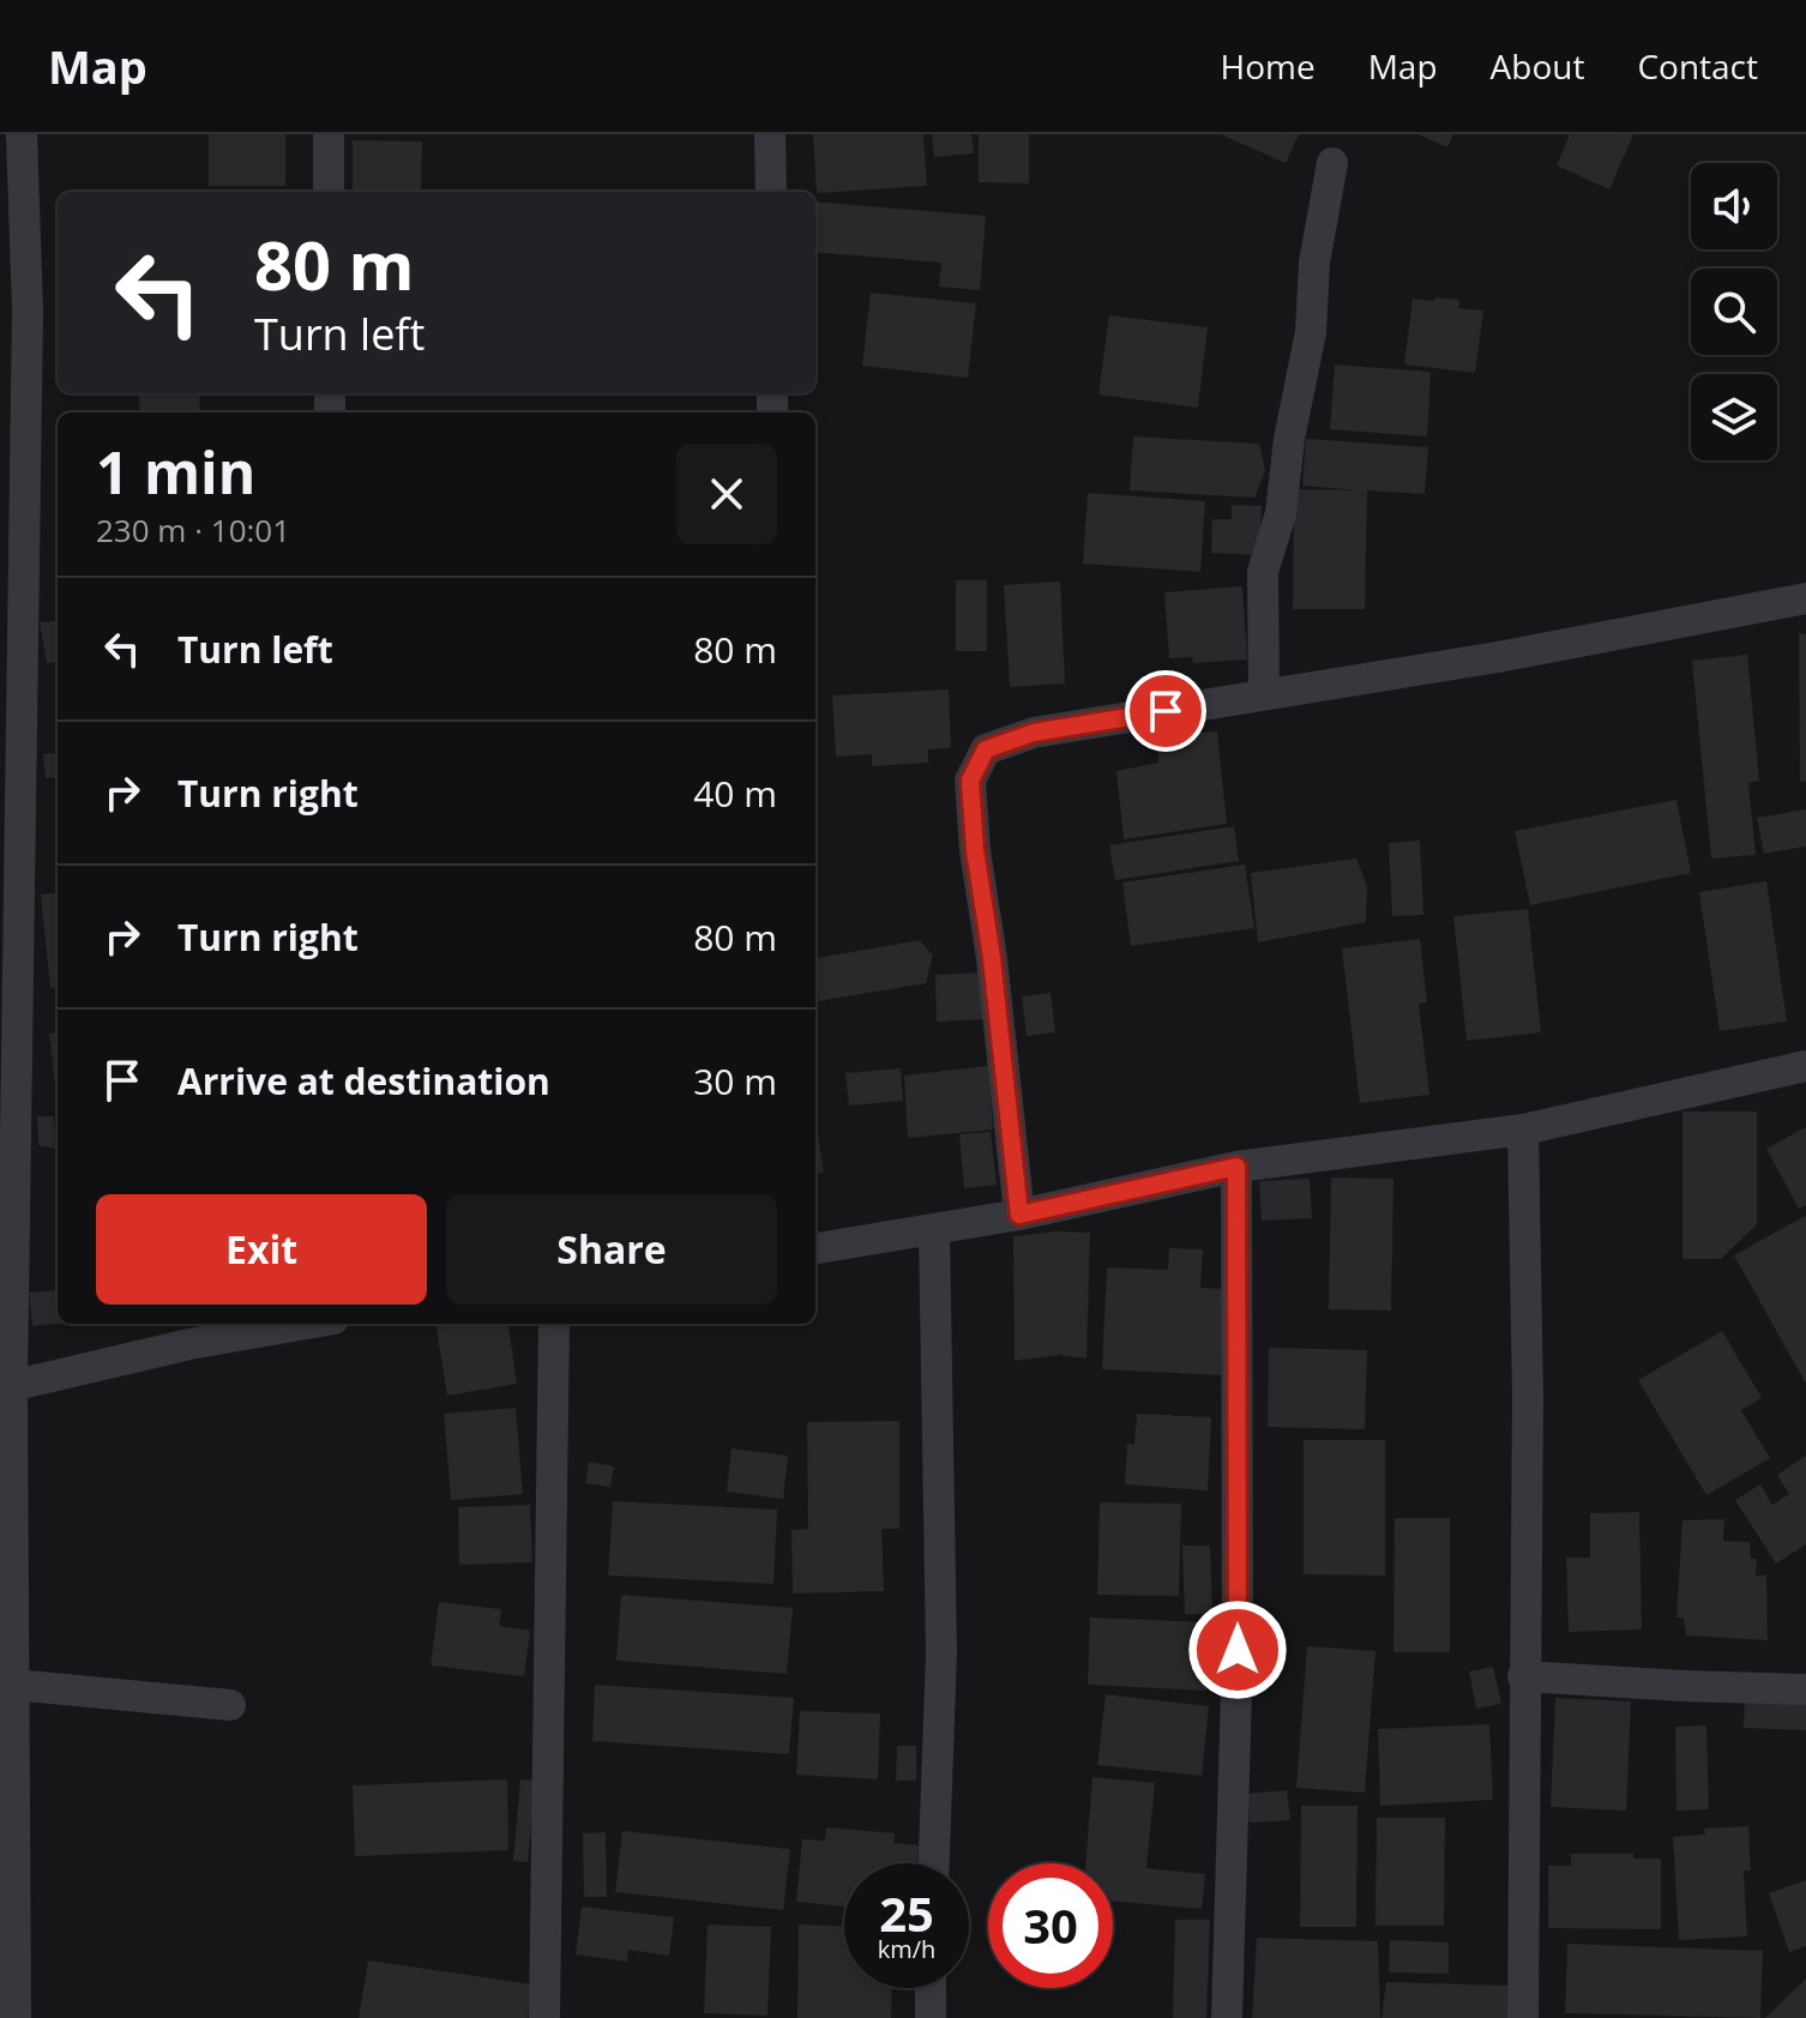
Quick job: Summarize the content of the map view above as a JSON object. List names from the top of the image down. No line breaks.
{"page":{"header":"Map","nav":["Home","Map","About","Contact"],"turn":["80 m","Turn left"],"heading":["1 min","230 m · 10:01"],"list":[{"name":"Turn left","value":"80 m"},{"name":"Turn right","value":"40 m"},{"name":"Turn right","value":"80 m"},{"name":"Arrive at destination","value":"30 m"}],"buttons":["Exit","Share"],"speed":"25 km/h","limit":"30"}}
